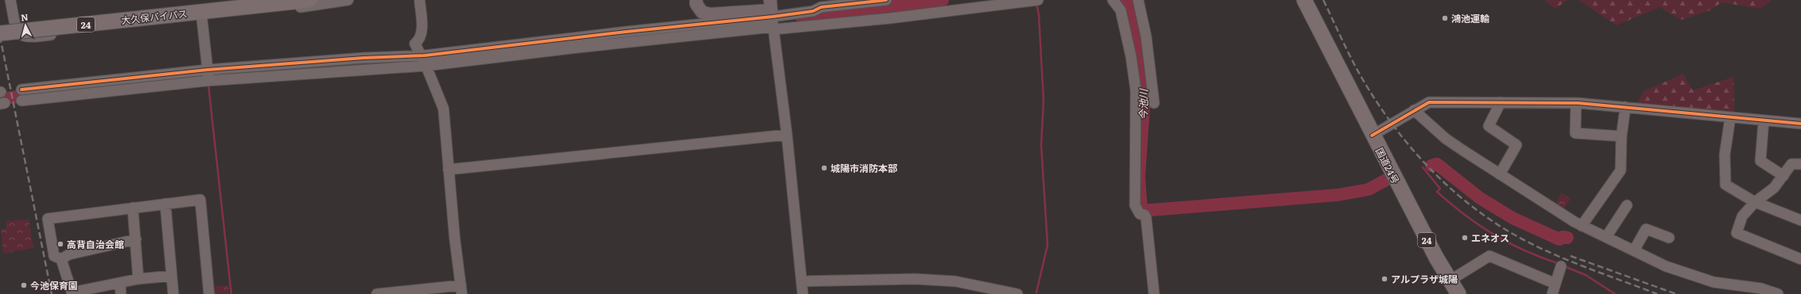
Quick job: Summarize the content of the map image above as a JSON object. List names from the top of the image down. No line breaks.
{"streets":{"highway":["大久保バイパス","24","国道24号"]},"water":["今池川"],"places":["鴻池運輸","城陽市消防本部","エネオス","高背自治会館","アルプラザ城陽","今池保育園"],"north":"top"}
